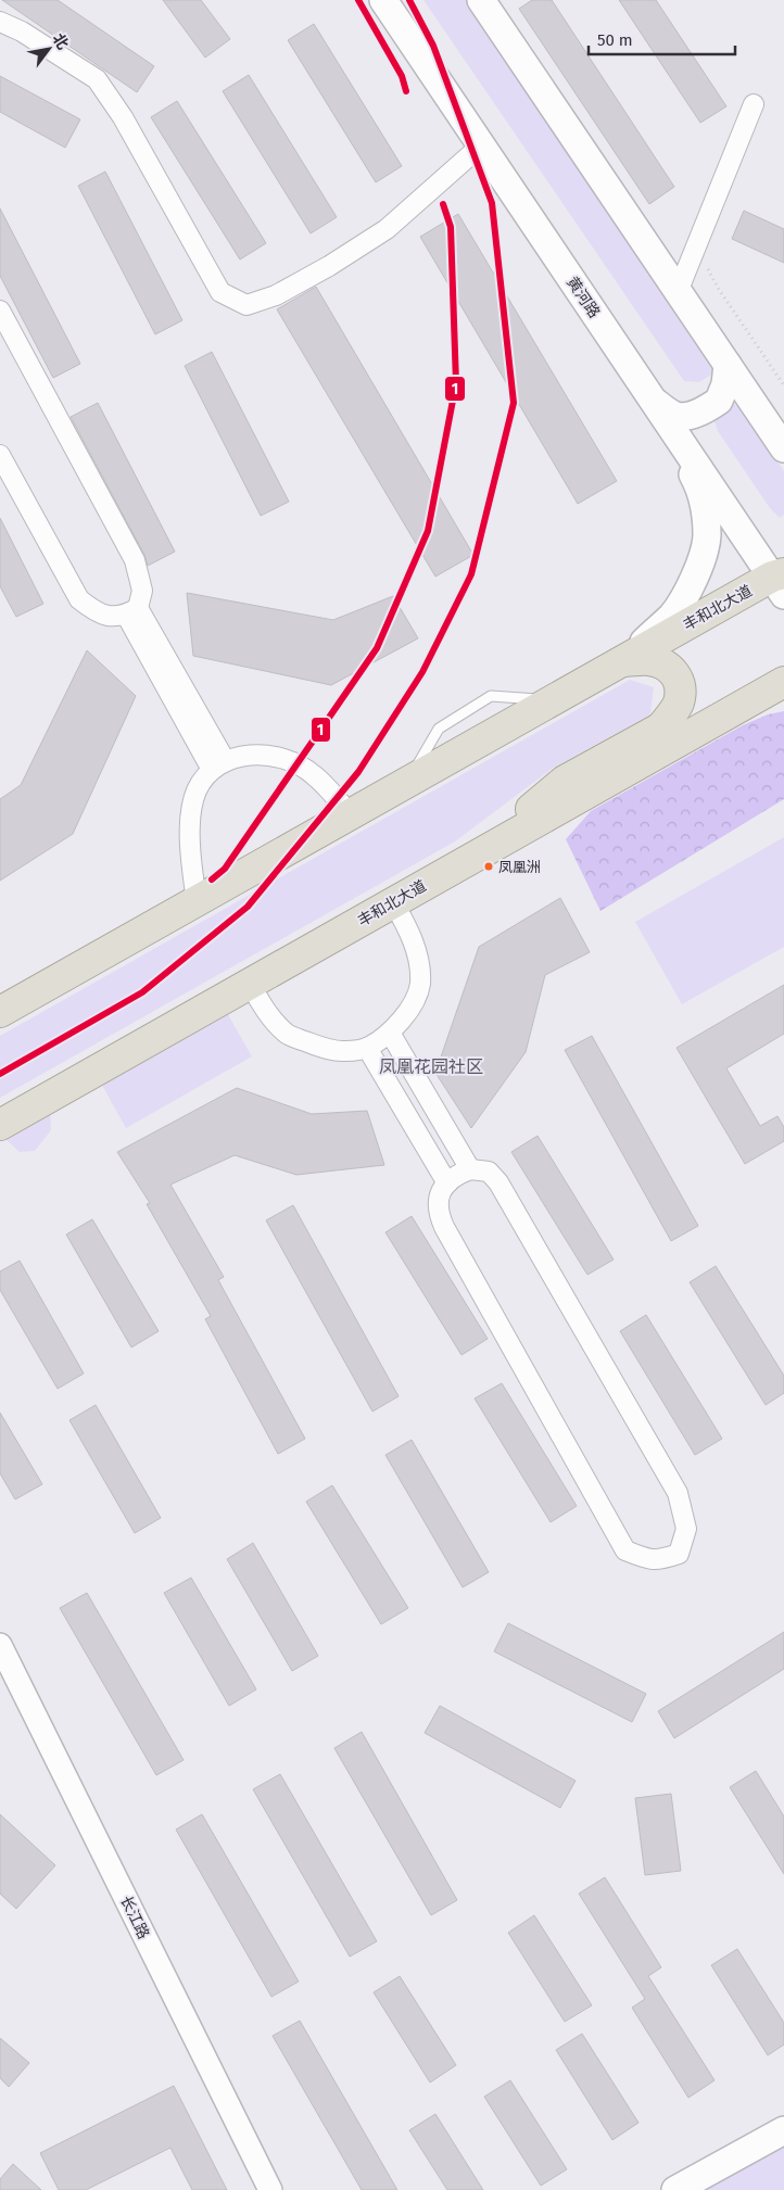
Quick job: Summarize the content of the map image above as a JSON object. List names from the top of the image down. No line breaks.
{"streets":{"highway":["丰和北大道"],"main road":["黄河路"],"street":["长江路"]},"crossings":[["黄河路","丰和北大道"]],"districts":["凤凰花园社区"],"places":["凤凰洲"],"lines":["transit line 1"],"scale_bar":"50 m","north":"top right"}
